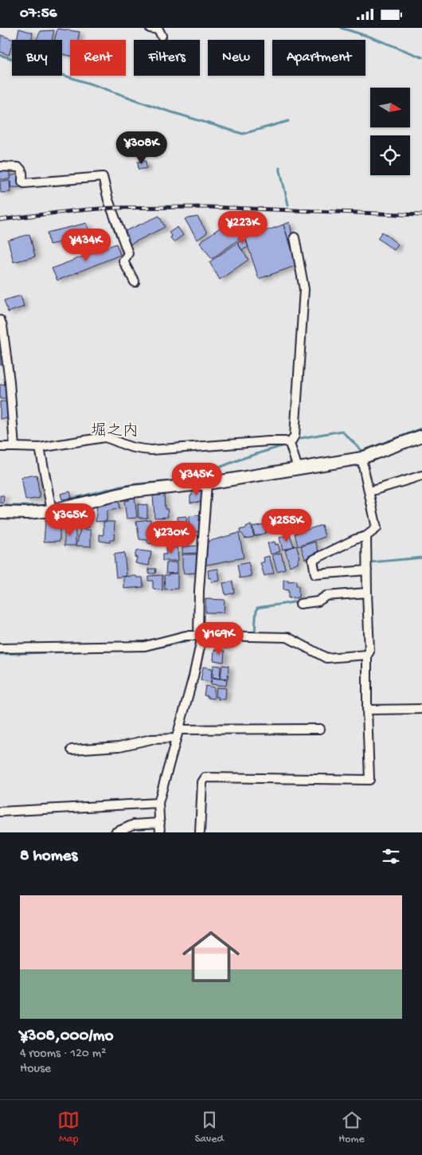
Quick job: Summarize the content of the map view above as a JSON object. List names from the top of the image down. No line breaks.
{"districts":["堀之内"],"north":"right","page":{"status":"07:56","chip":["Buy","Rent","Filters","New","Apartment"],"price":["¥308K","¥223K","¥434K","¥345K","¥365K","¥255K","¥230K","¥169K"],"heading":"8 homes","list":[{"name":"¥308,000/mo","note":"4 rooms · 120 m² · House"}],"tabs":["Map","Saved","Home"]}}
